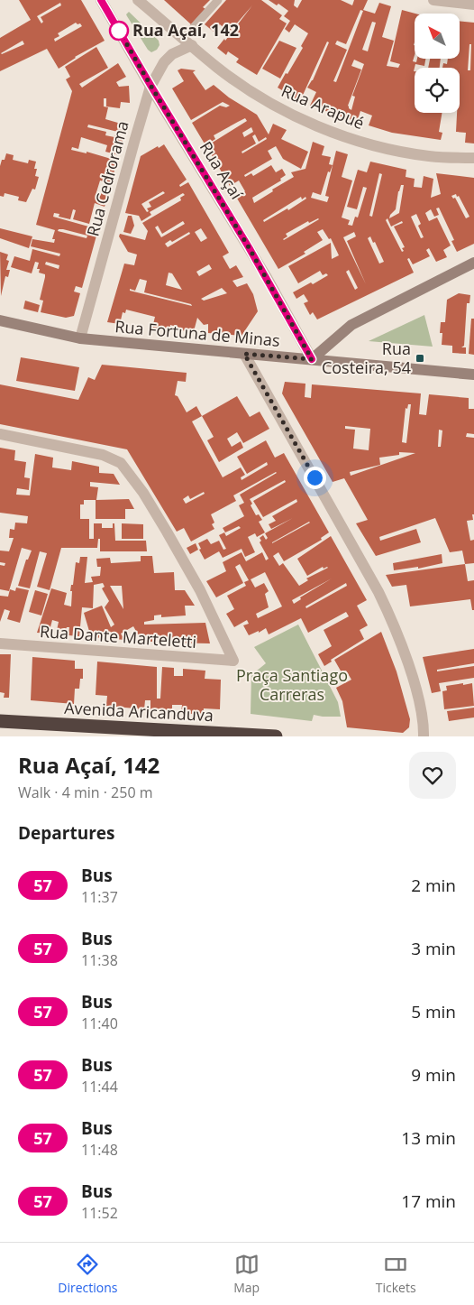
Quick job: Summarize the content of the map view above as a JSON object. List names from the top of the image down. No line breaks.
{"streets":{"highway":["Avenida Aricanduva"],"street":["Rua Arapué","Rua Açaí","Rua Cedrorama","Rua Fortuna de Minas","Rua Dante Marteletti"]},"crossings":[["Rua Arapué","Rua Cedrorama"],["Rua Açaí","Rua Cedrorama"],["Rua Açaí","Rua Fortuna de Minas"],["Rua Cedrorama","Rua Fortuna de Minas"]],"parks":["Praça Santiago Carreras"],"places":{"other":["Rua Açaí, 142"],"transit":["Rua Costeira, 54"]},"lines":["bus line 57"],"north":"top left","page":{"heading":[["Rua Açaí, 142","Walk · 4 min · 250 m"],"Departures"],"list":[{"mark":"57","name":"Bus","note":"11:37","value":"2 min"},{"mark":"57","name":"Bus","note":"11:38","value":"3 min"},{"mark":"57","name":"Bus","note":"11:40","value":"5 min"},{"mark":"57","name":"Bus","note":"11:44","value":"9 min"},{"mark":"57","name":"Bus","note":"11:48","value":"13 min"},{"mark":"57","name":"Bus","note":"11:52","value":"17 min"}],"tabs":["Directions","Map","Tickets"]}}
